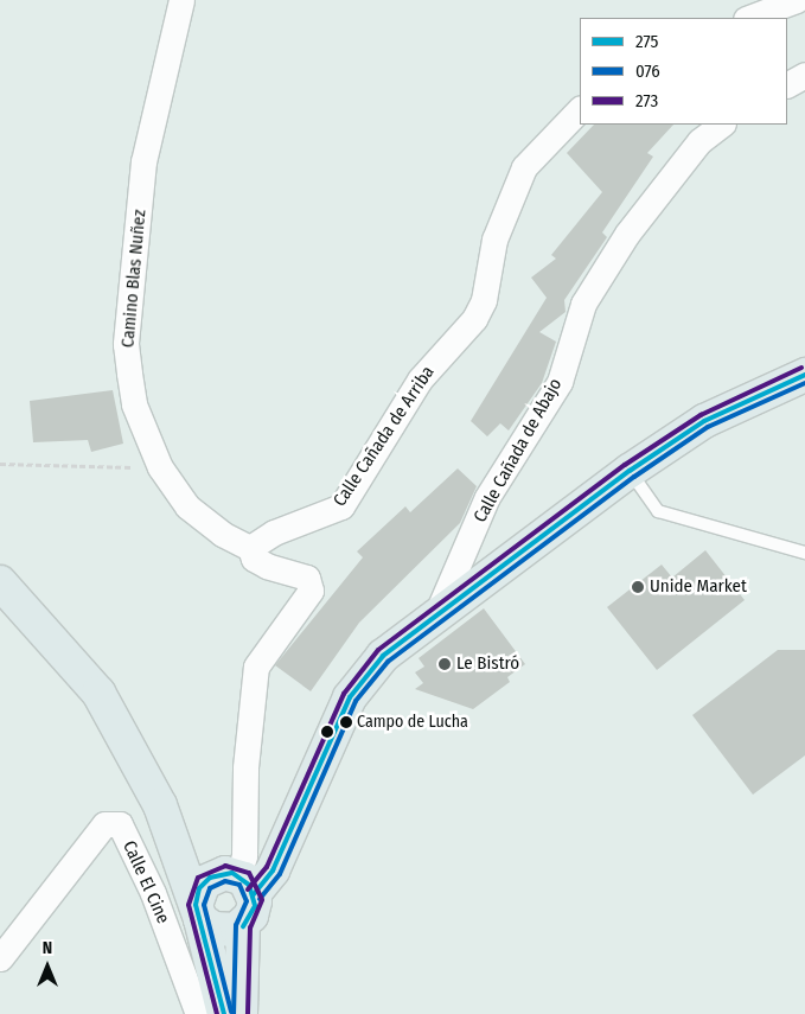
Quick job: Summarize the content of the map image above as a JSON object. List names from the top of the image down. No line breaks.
{"streets":{"street":["Camino Blas Nuñez","Calle Cañada de Arriba","Calle Cañada de Abajo","Calle El Cine"]},"crossings":[["Camino Blas Nuñez","Calle Cañada de Arriba"]],"places":["Unide Market","Le Bistró","Campo de Lucha"],"lines":["transit line 273","transit line 275","transit line 076"],"legend":["275","076","273"],"north":"top"}
